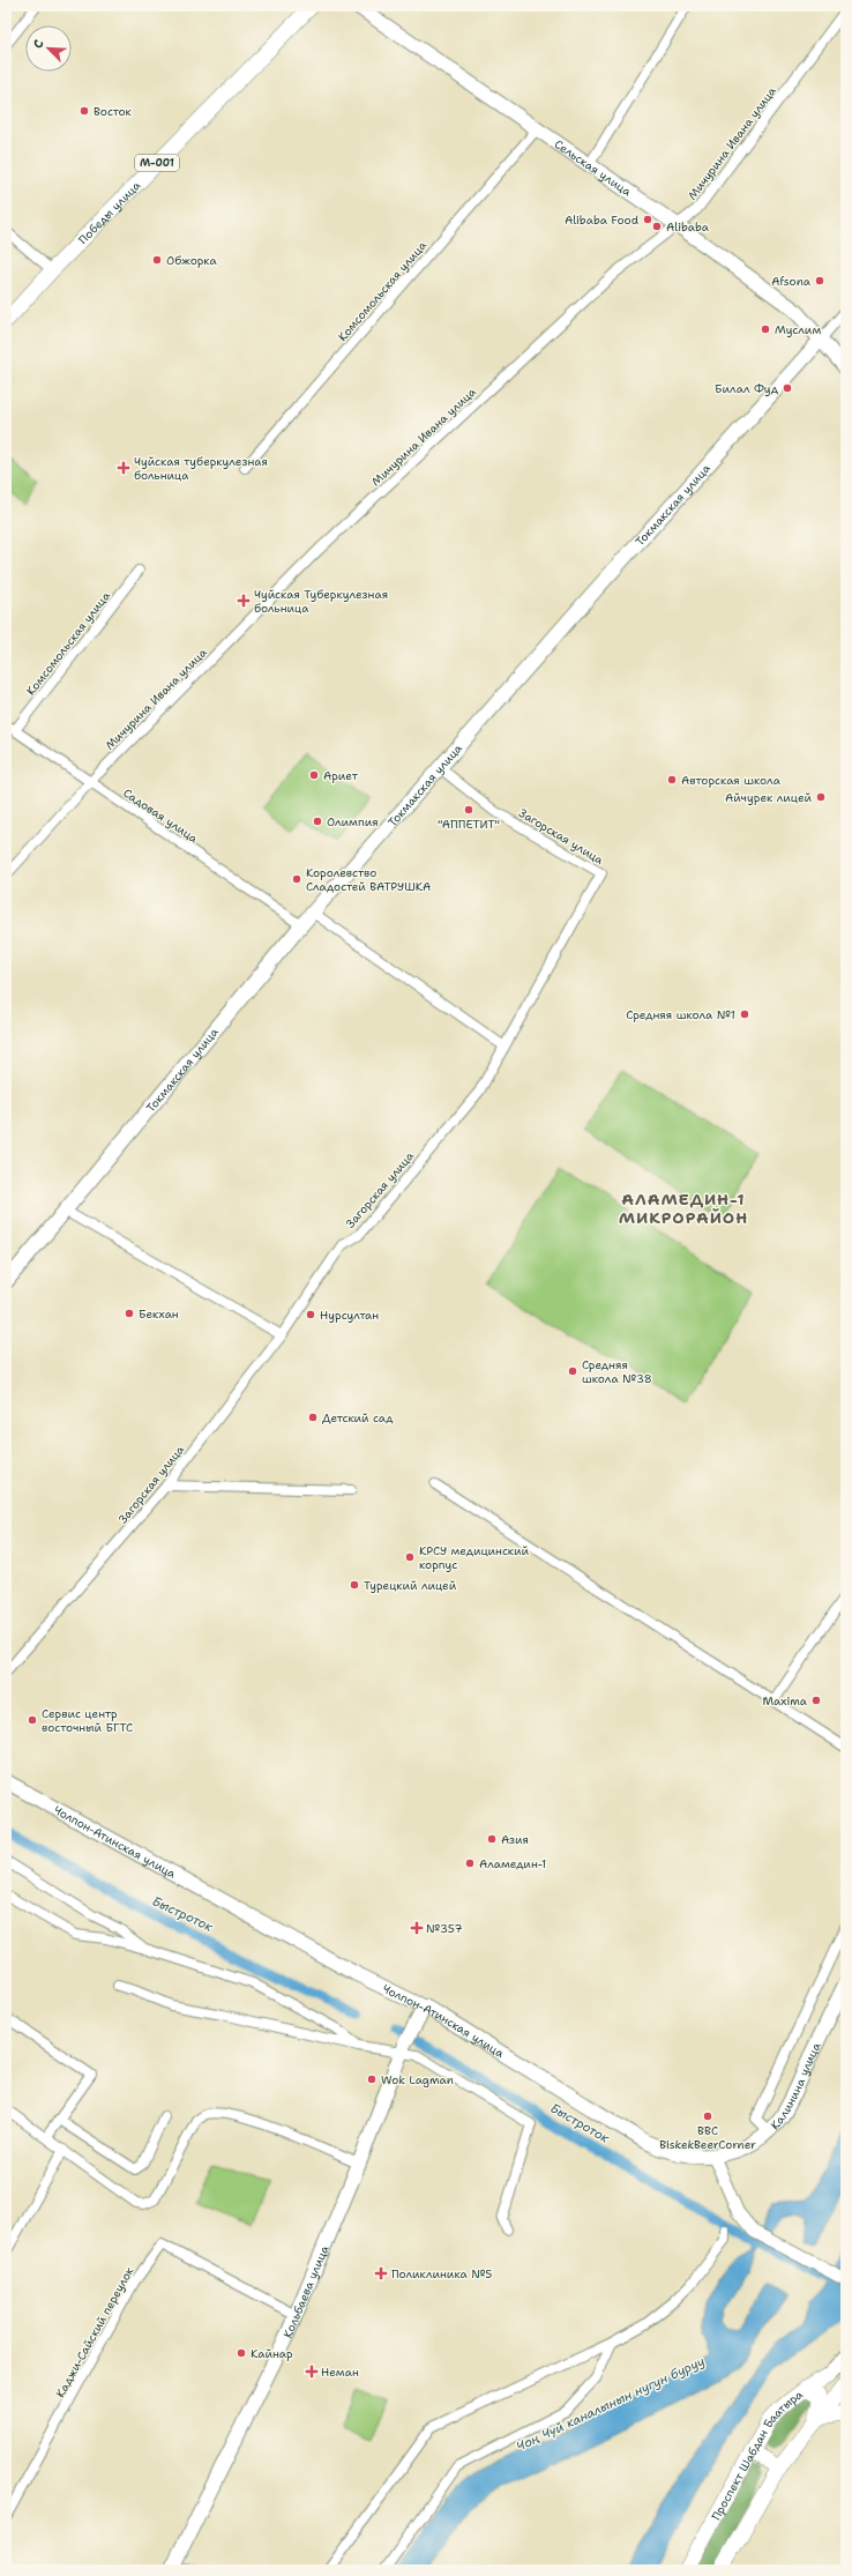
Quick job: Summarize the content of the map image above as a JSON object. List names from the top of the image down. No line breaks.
{"streets":{"main road":["М-001","Сельская улица","Победы улица","Токмакская улица","Чолпон-Атинская улица","Калинина улица","Кольбаева улица","Проспект Шабдан Баатыра"],"street":["Мичурина Ивана улица","Комсомольская улица","Садовая улица","Загорская улица","Каджи-Сайский переулок"]},"crossings":[["Мичурина Ивана улица","Сельская улица"],["Мичурина Ивана улица","Садовая улица"],["Сельская улица","Комсомольская улица"],["Сельская улица","Токмакская улица"],["Комсомольская улица","Садовая улица"],["Токмакская улица","Садовая улица"],["Токмакская улица","Загорская улица"],["Чолпон-Атинская улица","Калинина улица"],["Чолпон-Атинская улица","Кольбаева улица"],["Кольбаева улица","Каджи-Сайский переулок"]],"districts":["АЛАМЕДИН-1 МИКРОРАЙОН"],"water":["Быстроток","Чоң Чүй каналынын нугун буруу"],"places":{"other":["Восток","Alibaba Food","Alibaba","Обжорка","Afsona","Муслим","Билал Фуд","Ариет","Авторская школа","Айчурек лицей","\"АППЕТИТ\"","Олимпия","Королевство Сладостей ВАТРУШКА","Средняя школа №1","Бекхан","Нурсултан","Средняя школа №38","Детский сад","КРСУ медицинский корпус","Турецкий лицей","Maxima","Сервис центр восточный БГТС","Азия","Аламедин-1","Wok Lagman","BBC BiskekBeerCorner","Кайнар"],"health":["Чуйская туберкулезная больница","Чуйская Туберкулезная больница","№357","Поликлиника №5","Неман"]},"north":"top left"}
